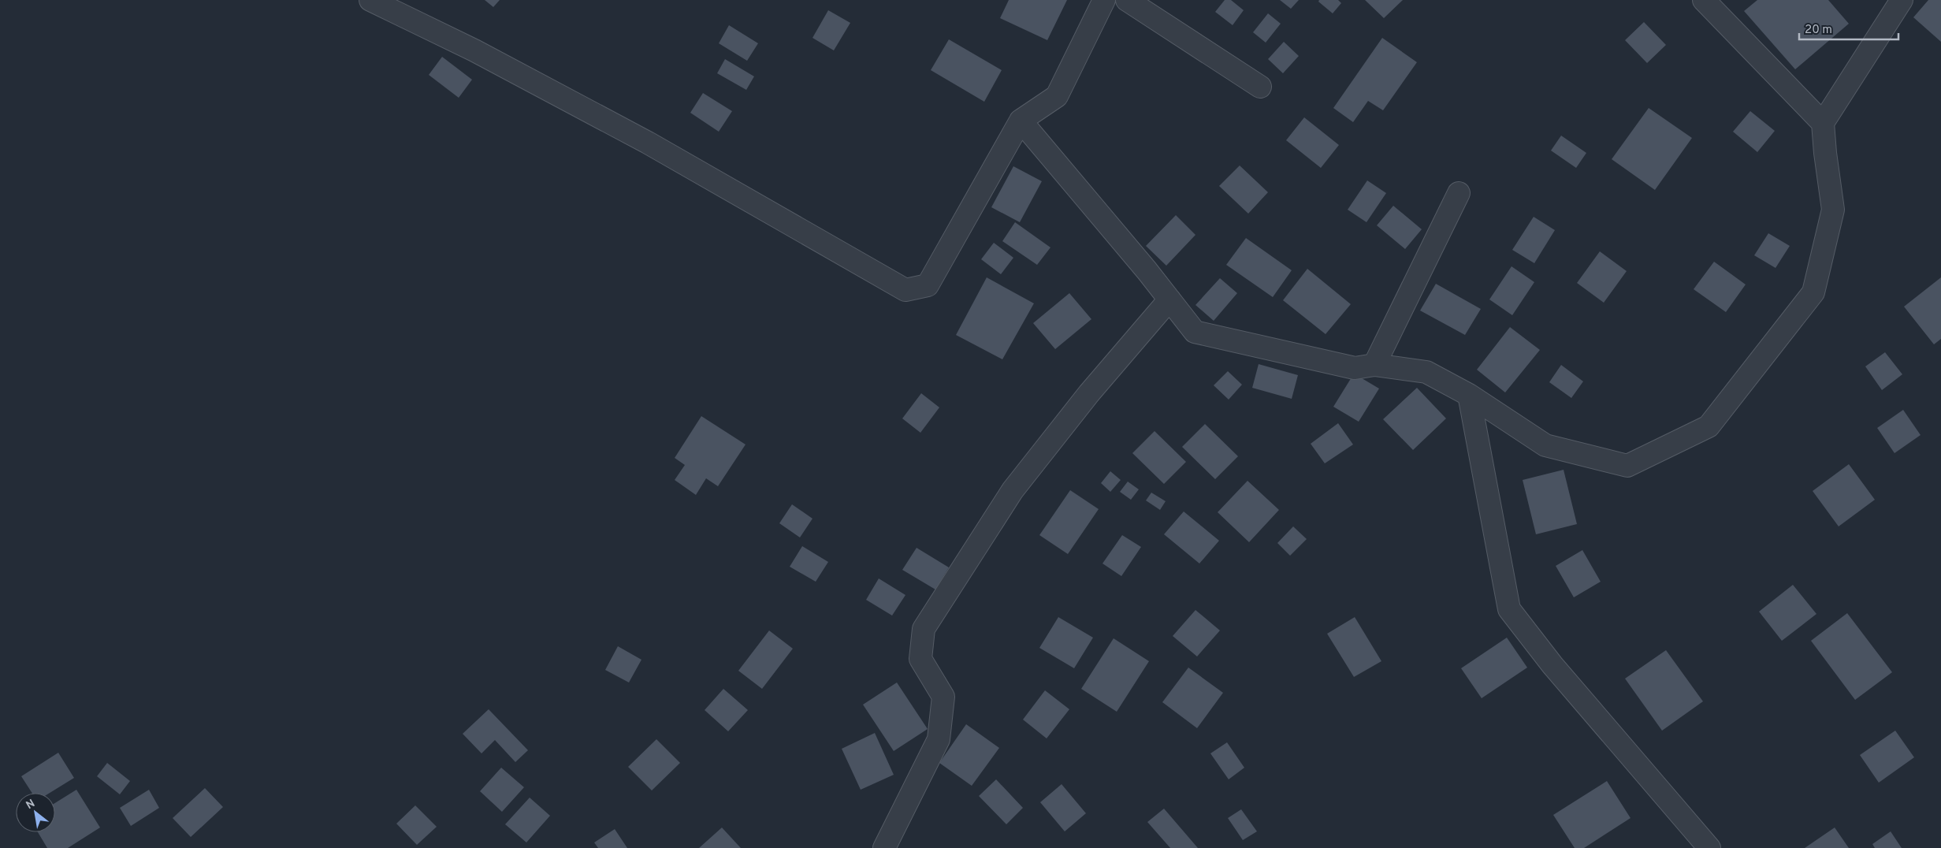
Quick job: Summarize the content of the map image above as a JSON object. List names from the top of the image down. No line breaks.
{"scale_bar":"20 m","north":"top left"}
